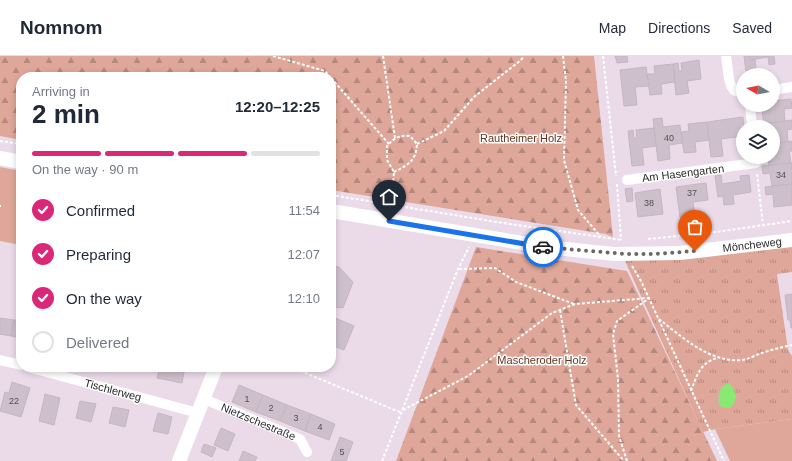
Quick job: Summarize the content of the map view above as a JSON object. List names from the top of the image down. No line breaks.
{"streets":{"main road":["Möncheweg"],"street":["Am Hasengarten","Tischlerweg","Nietzschestraße"]},"parks":["Rautheimer Holz","Mascheroder Holz"],"house_numbers":["40","34","37","38","1","22","2","3","4","5"],"north":"left","page":{"header":"Nomnom","nav":["Map","Directions","Saved"],"heading":["2 min","Arriving in","12:20–12:25"],"bar":"On the way · 90 m","list":[["Confirmed","11:54"],["Preparing","12:07"],["On the way","12:10"],"Delivered"]}}
